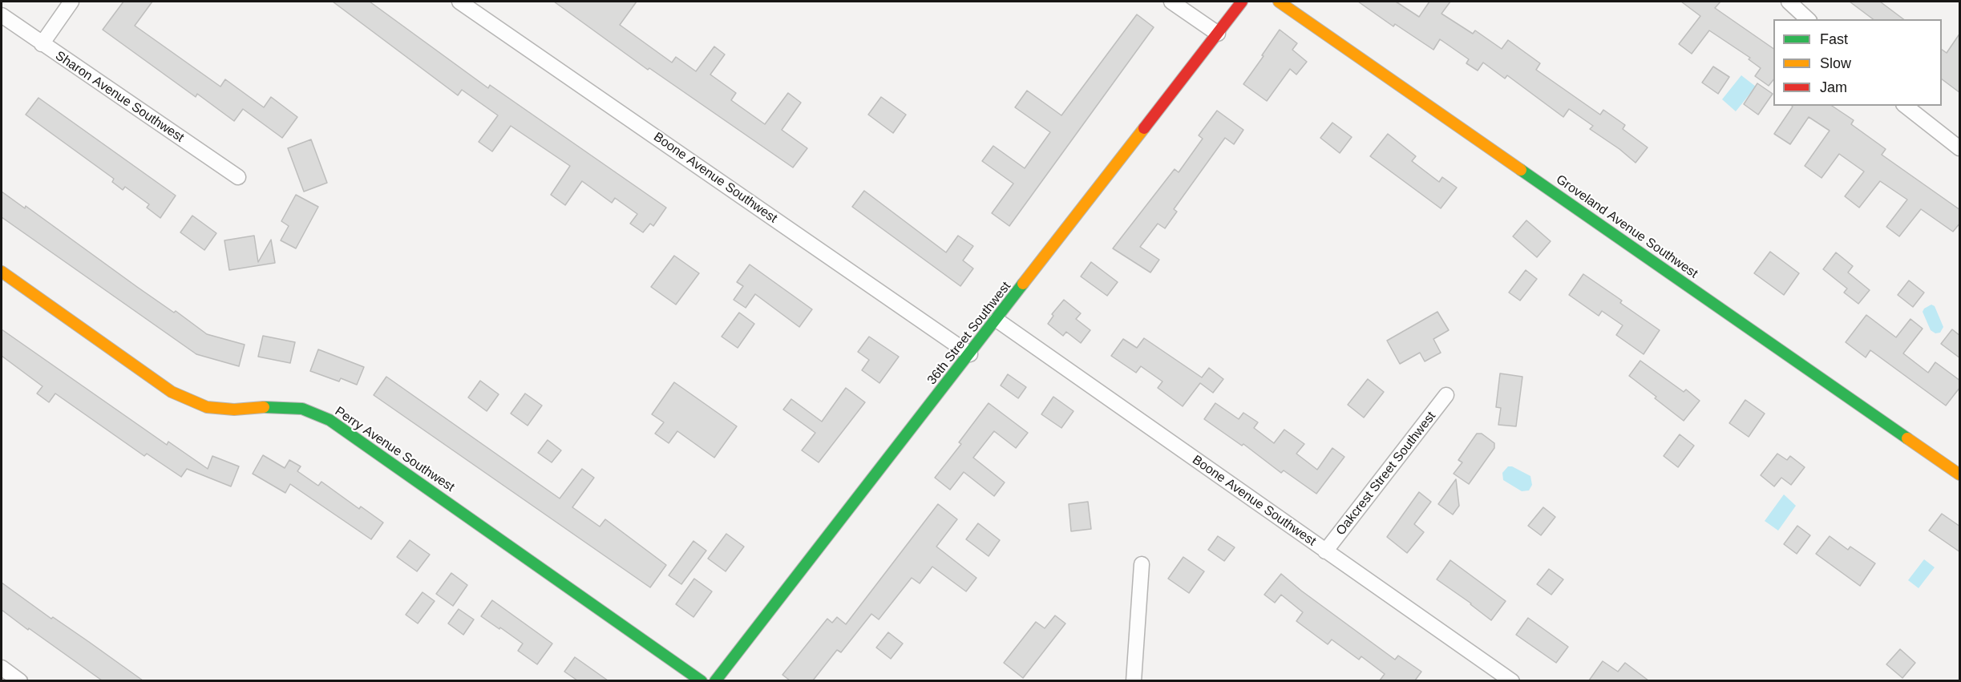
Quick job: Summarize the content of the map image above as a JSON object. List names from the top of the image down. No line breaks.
{"streets":{"street":["Sharon Avenue Southwest","Boone Avenue Southwest","Groveland Avenue Southwest","36th Street Southwest","Perry Avenue Southwest","Oakcrest Street Southwest"]},"crossings":[["Boone Avenue Southwest","36th Street Southwest"],["Boone Avenue Southwest","Oakcrest Street Southwest"]],"legend":["Fast","Slow","Jam"]}
